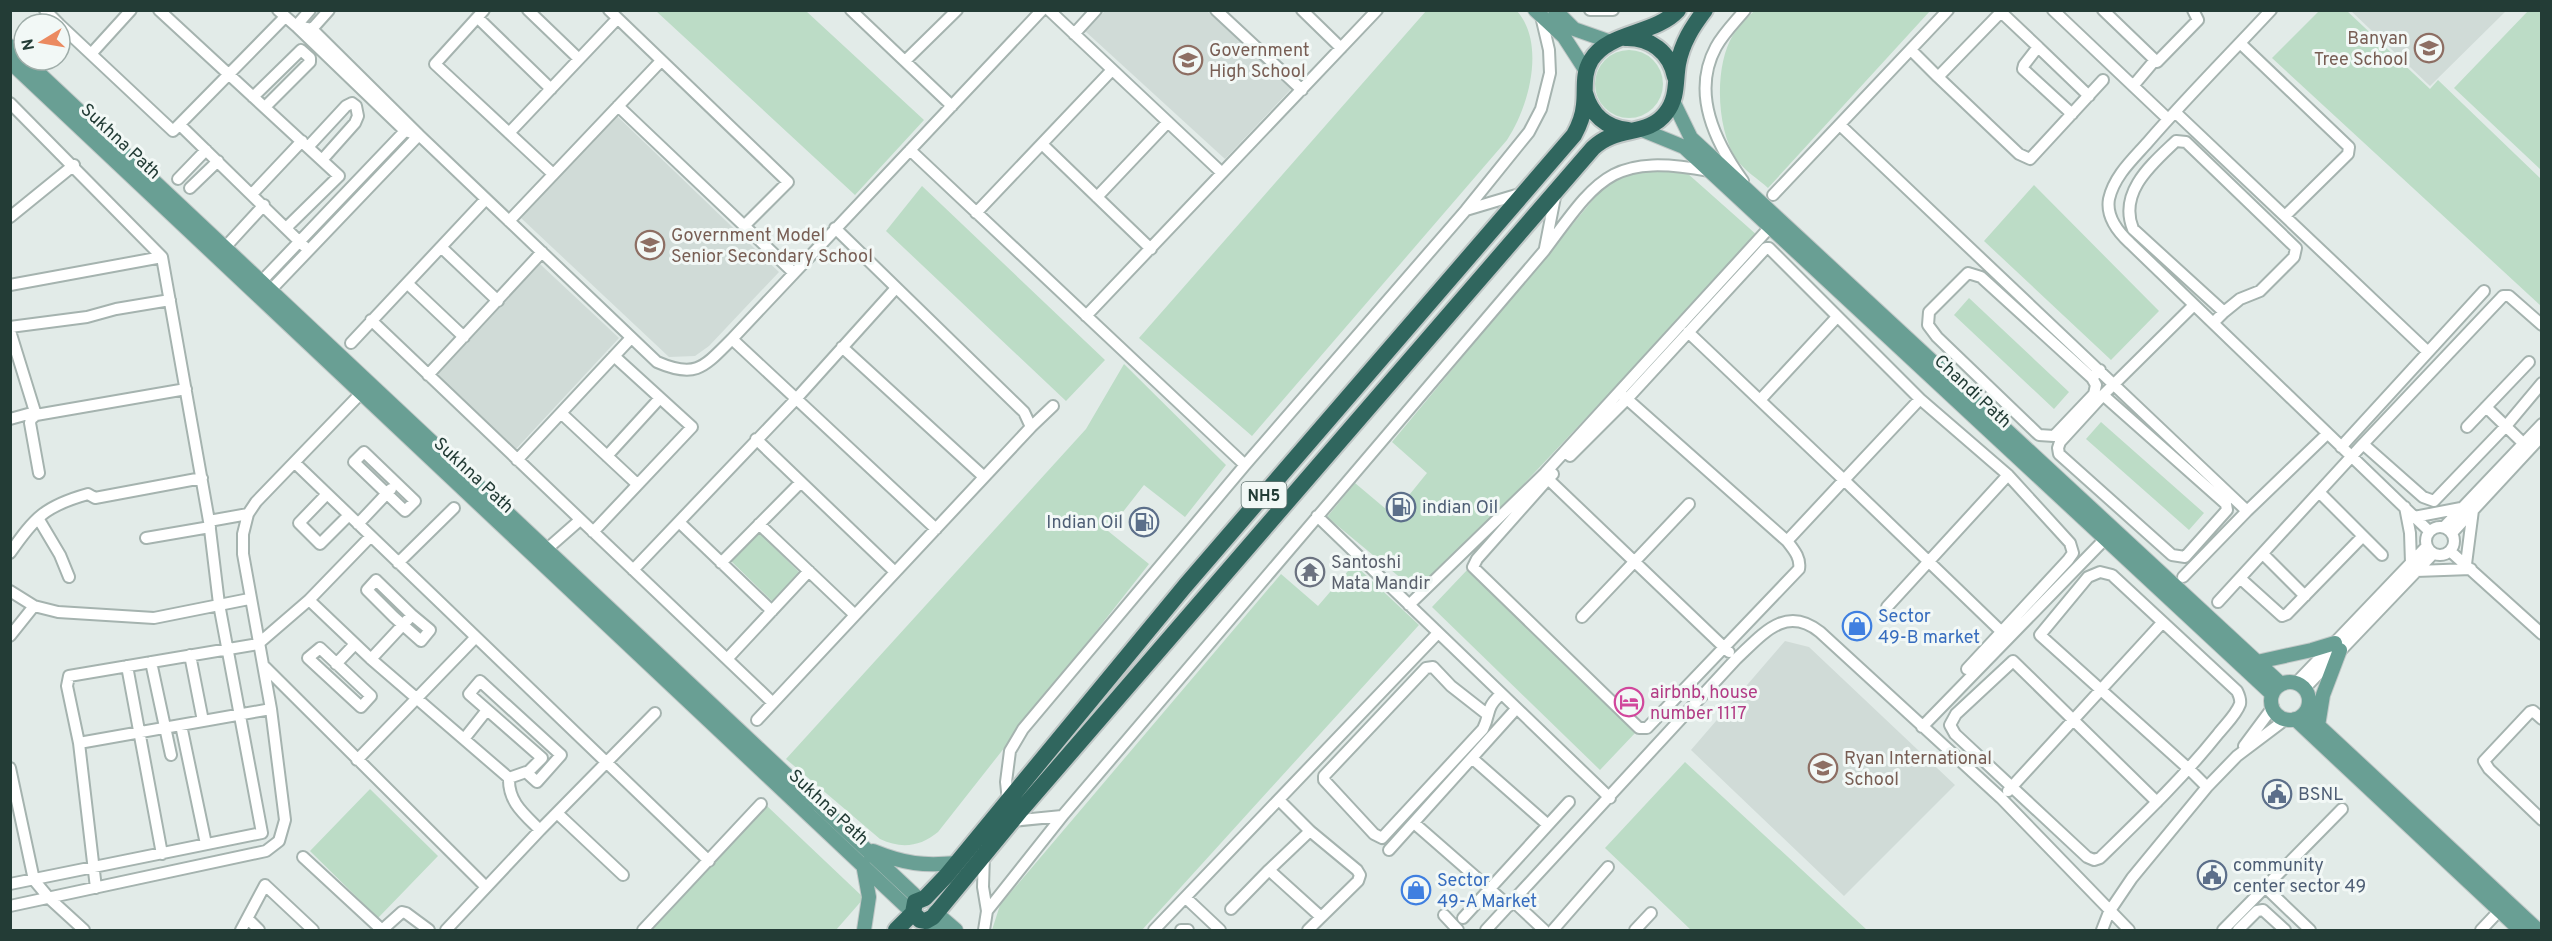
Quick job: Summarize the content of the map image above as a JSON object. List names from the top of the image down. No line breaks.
{"streets":{"highway":["NH5"],"main road":["Sukhna Path","Chandi Path"]},"crossings":[["Sukhna Path","NH5"],["Chandi Path","NH5"]],"places":{"school or university":["Banyan Tree School","Government High School","Government Model Senior Secondary School","Ryan International School"],"fuel station":["indian Oil","Indian Oil"],"temple":["Santoshi Mata Mandir"],"shop":["Sector 49-B market","Sector 49-A Market"],"hotel":["airbnb, house number 1117"],"public building":["BSNL","community center sector 49"]},"north":"left"}
